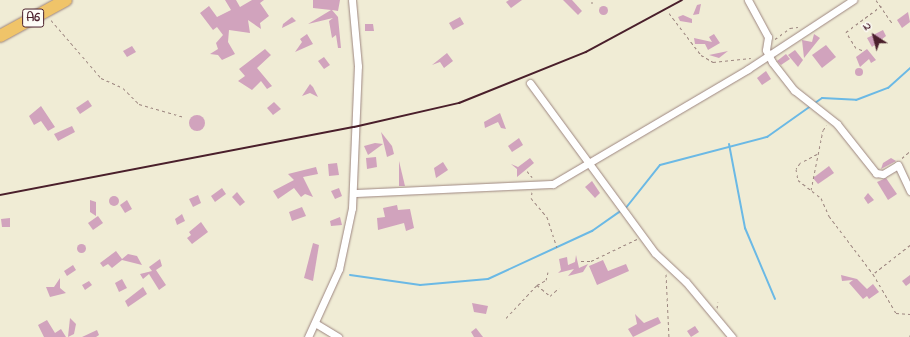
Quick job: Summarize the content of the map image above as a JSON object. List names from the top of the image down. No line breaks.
{"streets":{"main road":["A6"]},"north":"top left"}
